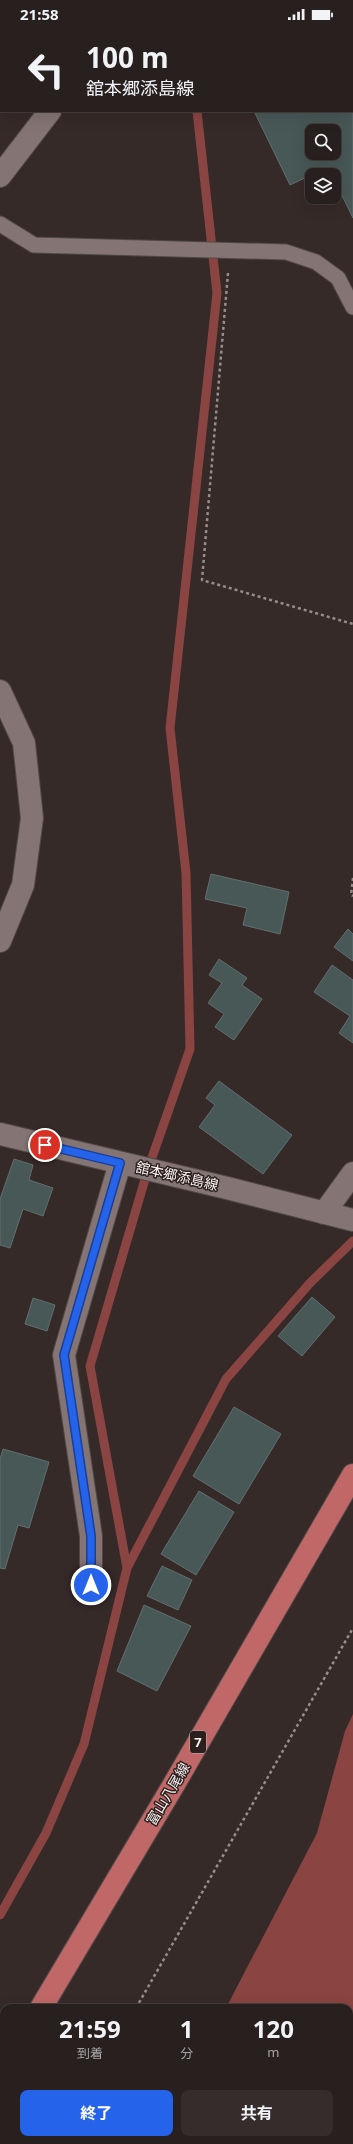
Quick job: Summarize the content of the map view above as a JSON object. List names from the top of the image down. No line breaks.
{"streets":{"main road":["7","富山八尾線"],"street":["舘本郷添島線"]},"page":{"status":"21:58","turn":["100 m","舘本郷添島線"],"eta":["21:59","到着","1","分","120","m"],"buttons":["終了","共有"]}}
